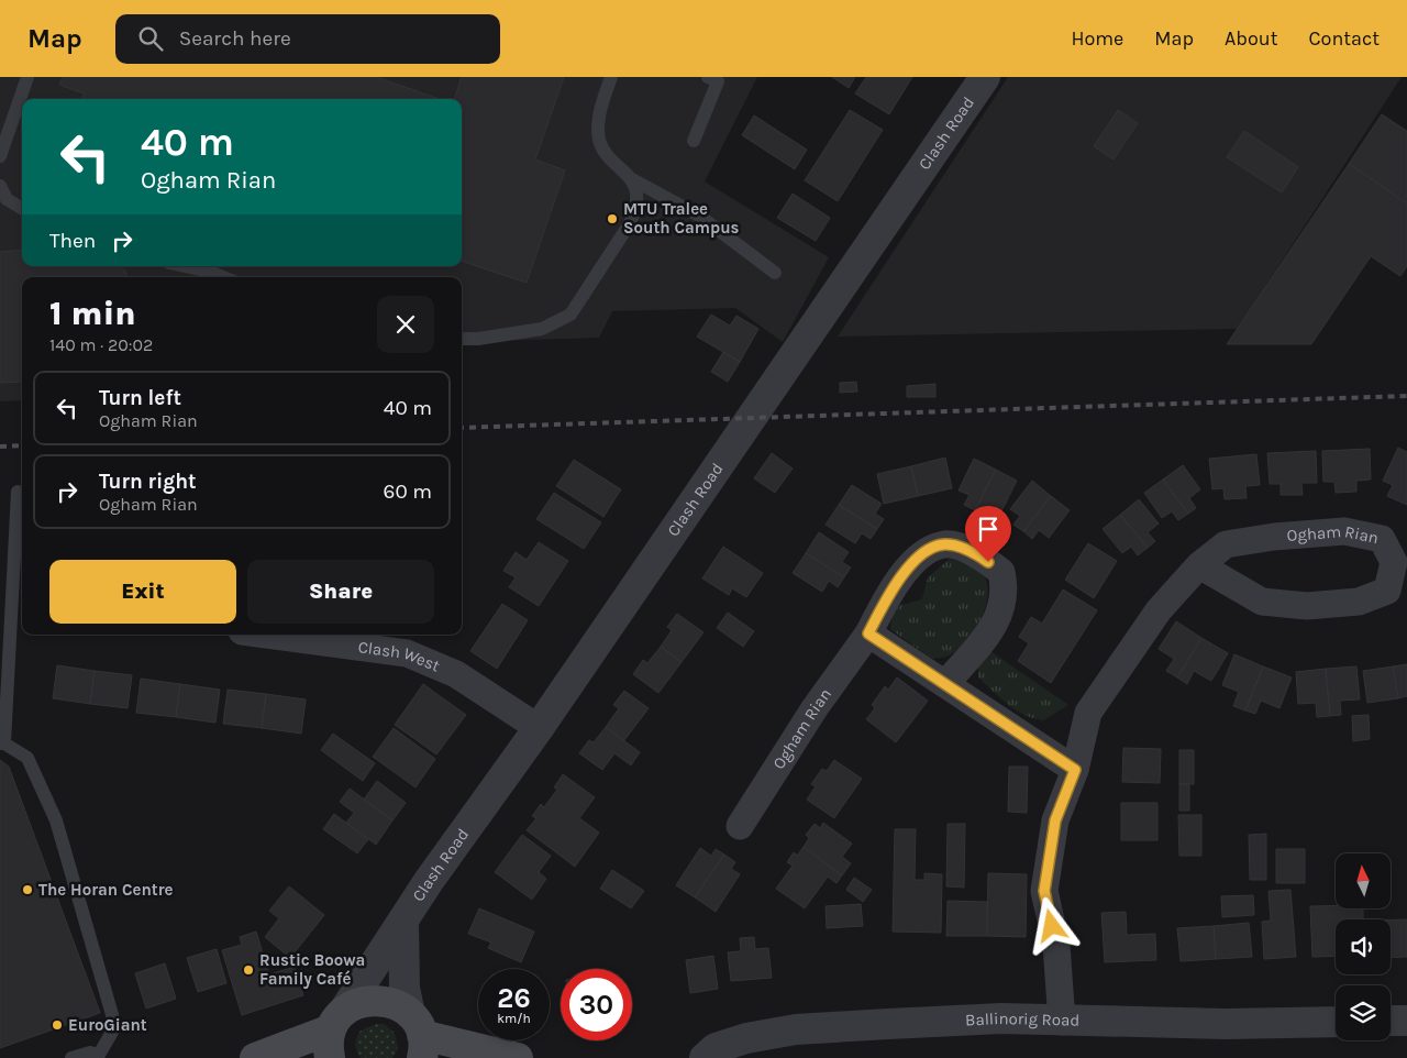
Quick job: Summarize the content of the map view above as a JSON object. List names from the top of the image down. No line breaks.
{"streets":{"street":["Clash Road","Ogham Rian","Clash West","Ballinorig Road"]},"crossings":[["Clash Road","Clash West"],["Ogham Rian","Ballinorig Road"]],"places":["MTU Tralee South Campus","The Horan Centre","Rustic Boowa Family Café","EuroGiant"],"north":"top","page":{"header":"Map","search":"Search here","nav":["Home","Map","About","Contact"],"turn":["40 m","Ogham Rian"],"then":"Then","heading":["1 min","140 m · 20:02"],"list":[{"name":"Turn left","note":"Ogham Rian","value":"40 m"},{"name":"Turn right","note":"Ogham Rian","value":"60 m"}],"buttons":["Exit","Share"],"speed":"26 km/h","limit":"30"}}
